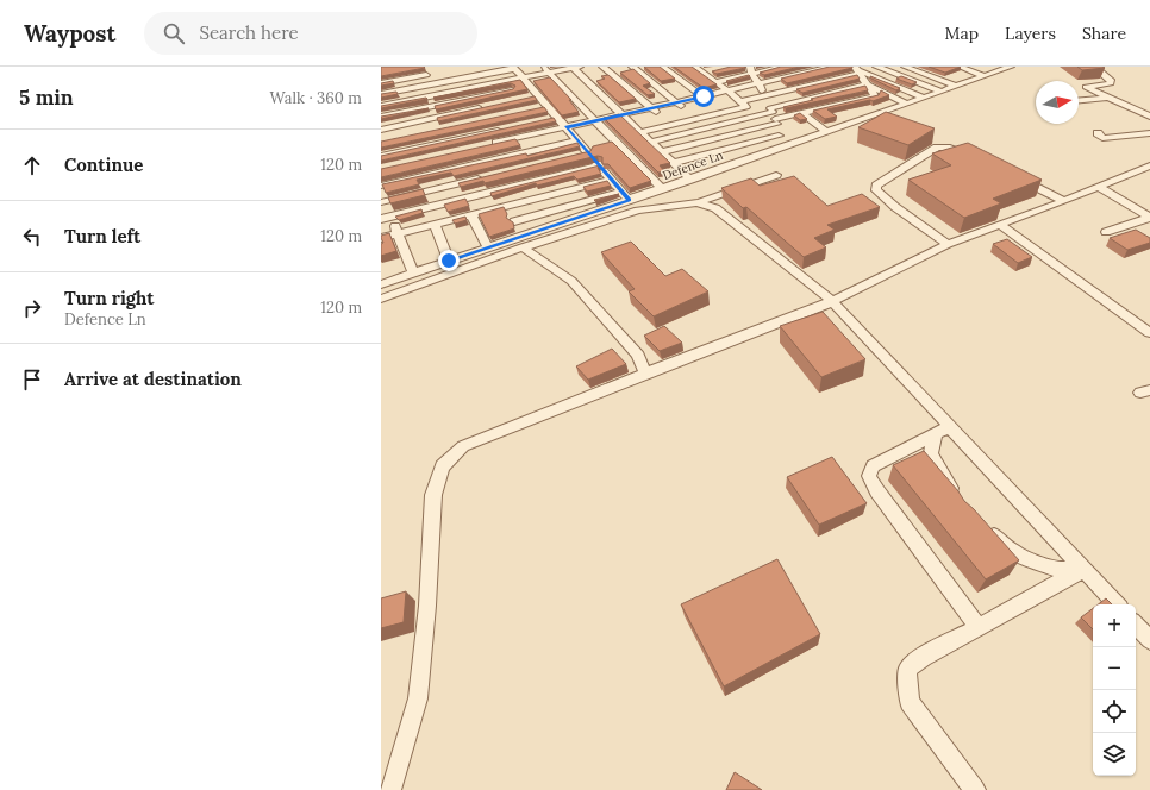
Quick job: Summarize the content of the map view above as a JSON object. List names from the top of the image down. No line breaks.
{"streets":{"street":["Defence Ln"]},"north":"right","page":{"header":"Waypost","search":"Search here","nav":["Map","Layers","Share"],"heading":["5 min","Walk · 360 m"],"list":[["Continue","120 m"],["Turn left","120 m"],["Turn right","Defence Ln","120 m"],"Arrive at destination"],"map_buttons":["+","−"]}}
